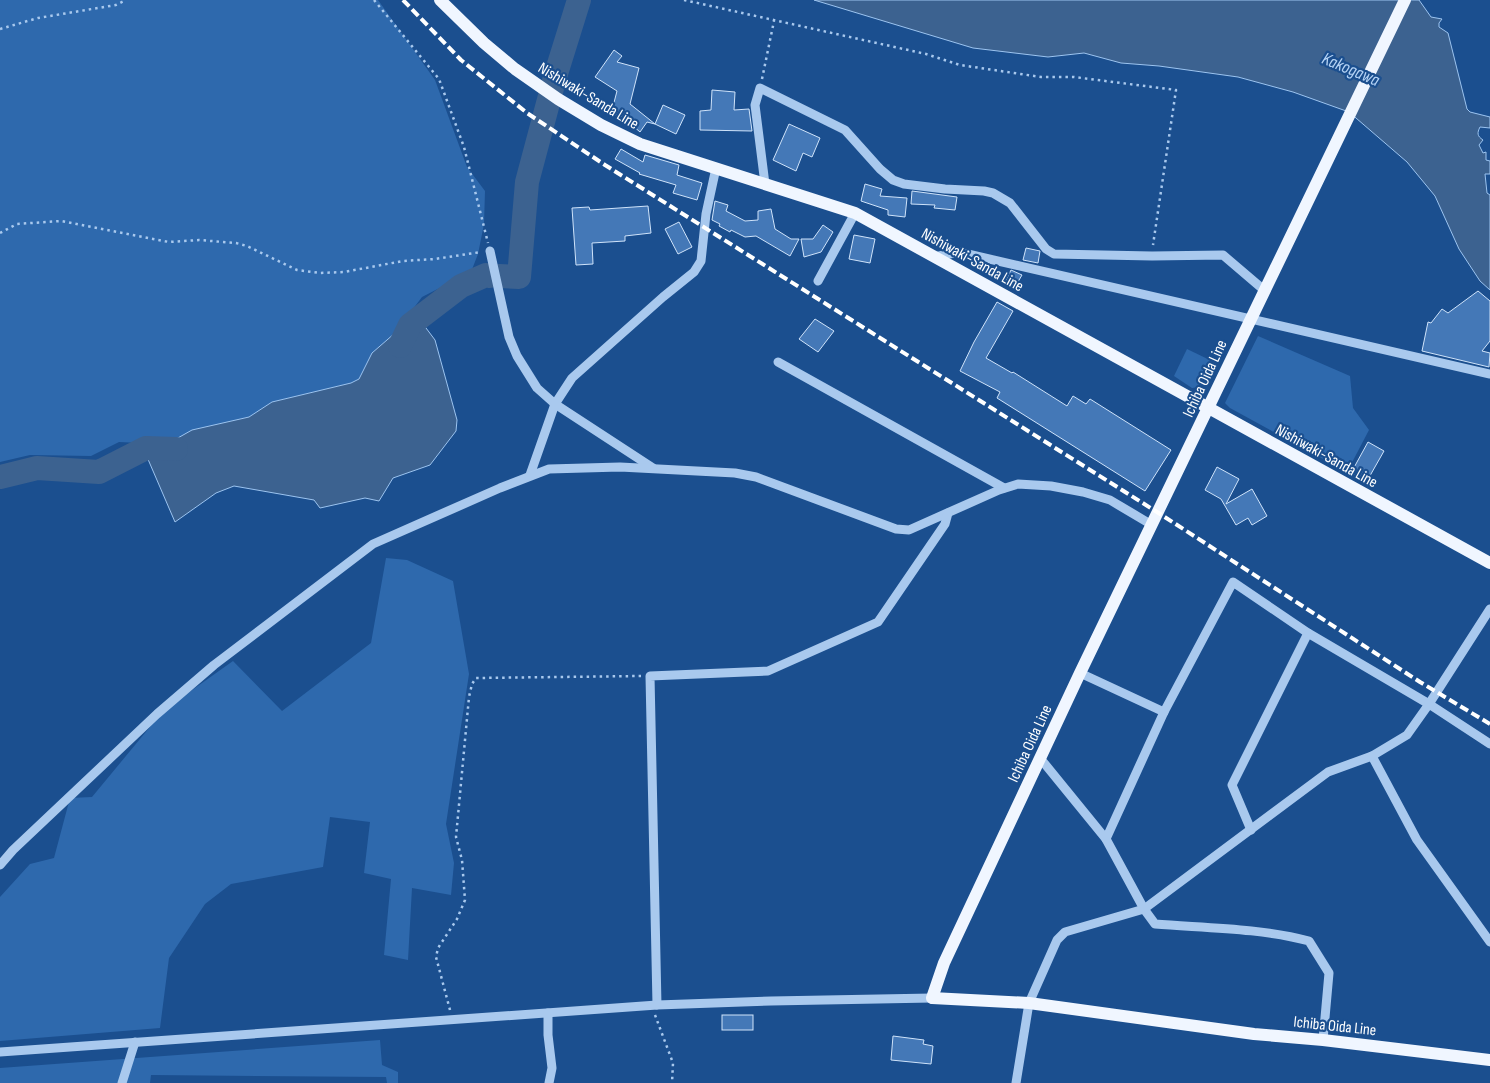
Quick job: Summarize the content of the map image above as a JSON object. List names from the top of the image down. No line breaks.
{"streets":{"main road":["Nishiwaki-Sanda Line","Ichiba Oida Line"]},"crossings":[["Nishiwaki-Sanda Line","Ichiba Oida Line"]],"water":["Kakogawa"]}
